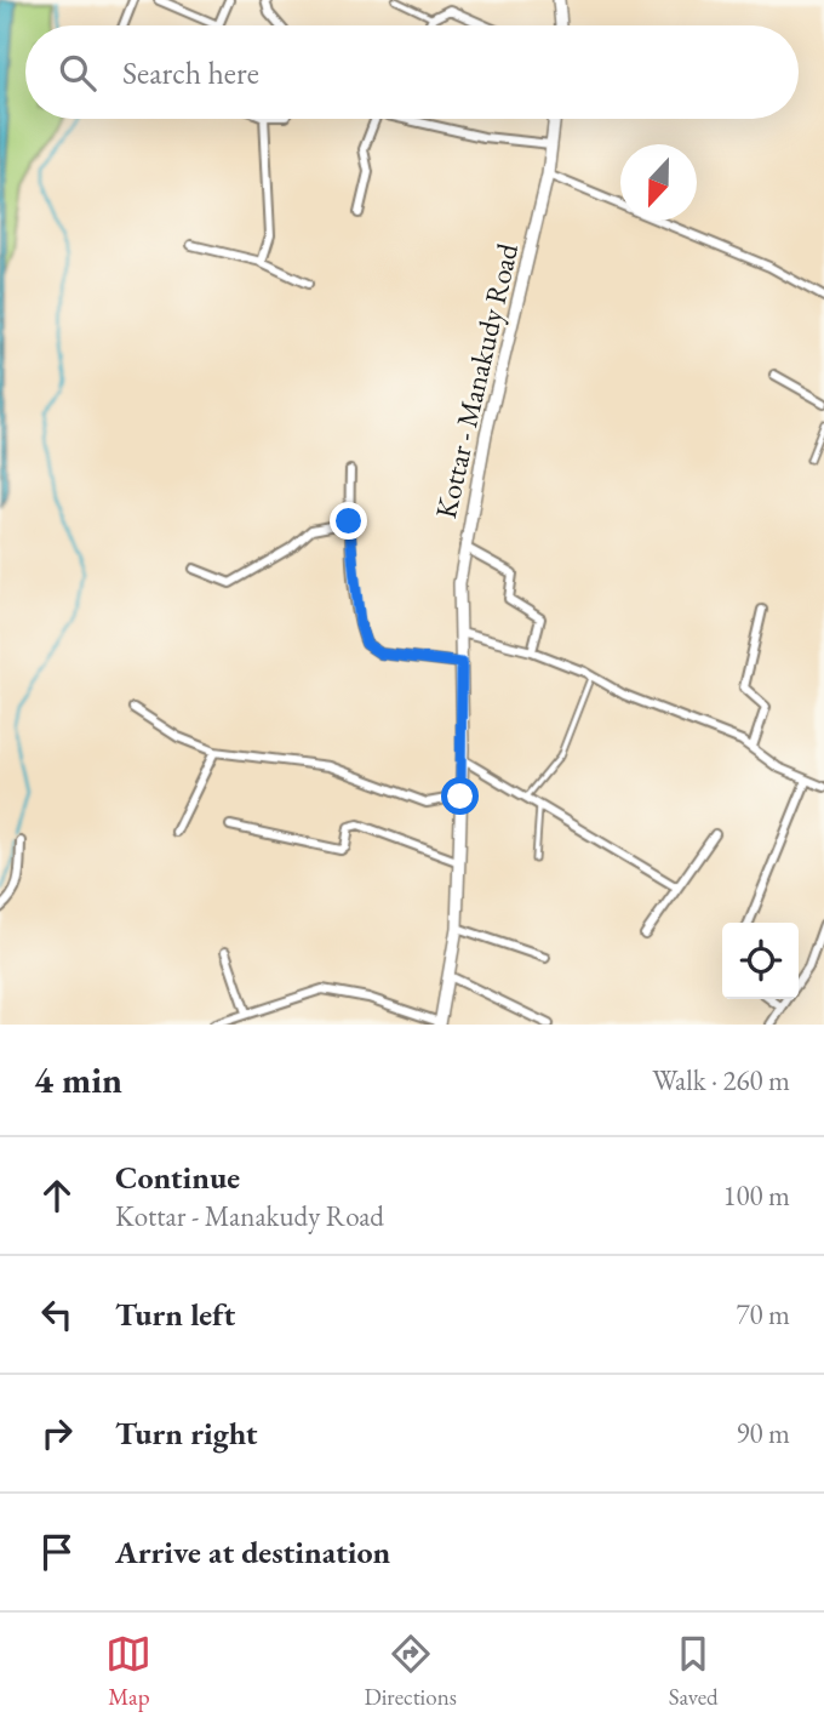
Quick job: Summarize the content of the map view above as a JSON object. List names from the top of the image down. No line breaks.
{"streets":{"main road":["Kottar - Manakudy Road"]},"north":"bottom","page":{"search":"Search here","heading":["4 min","Walk · 260 m"],"list":[["Continue","Kottar - Manakudy Road","100 m"],["Turn left","70 m"],["Turn right","90 m"],"Arrive at destination"],"nav":["Map","Directions","Saved"]}}
